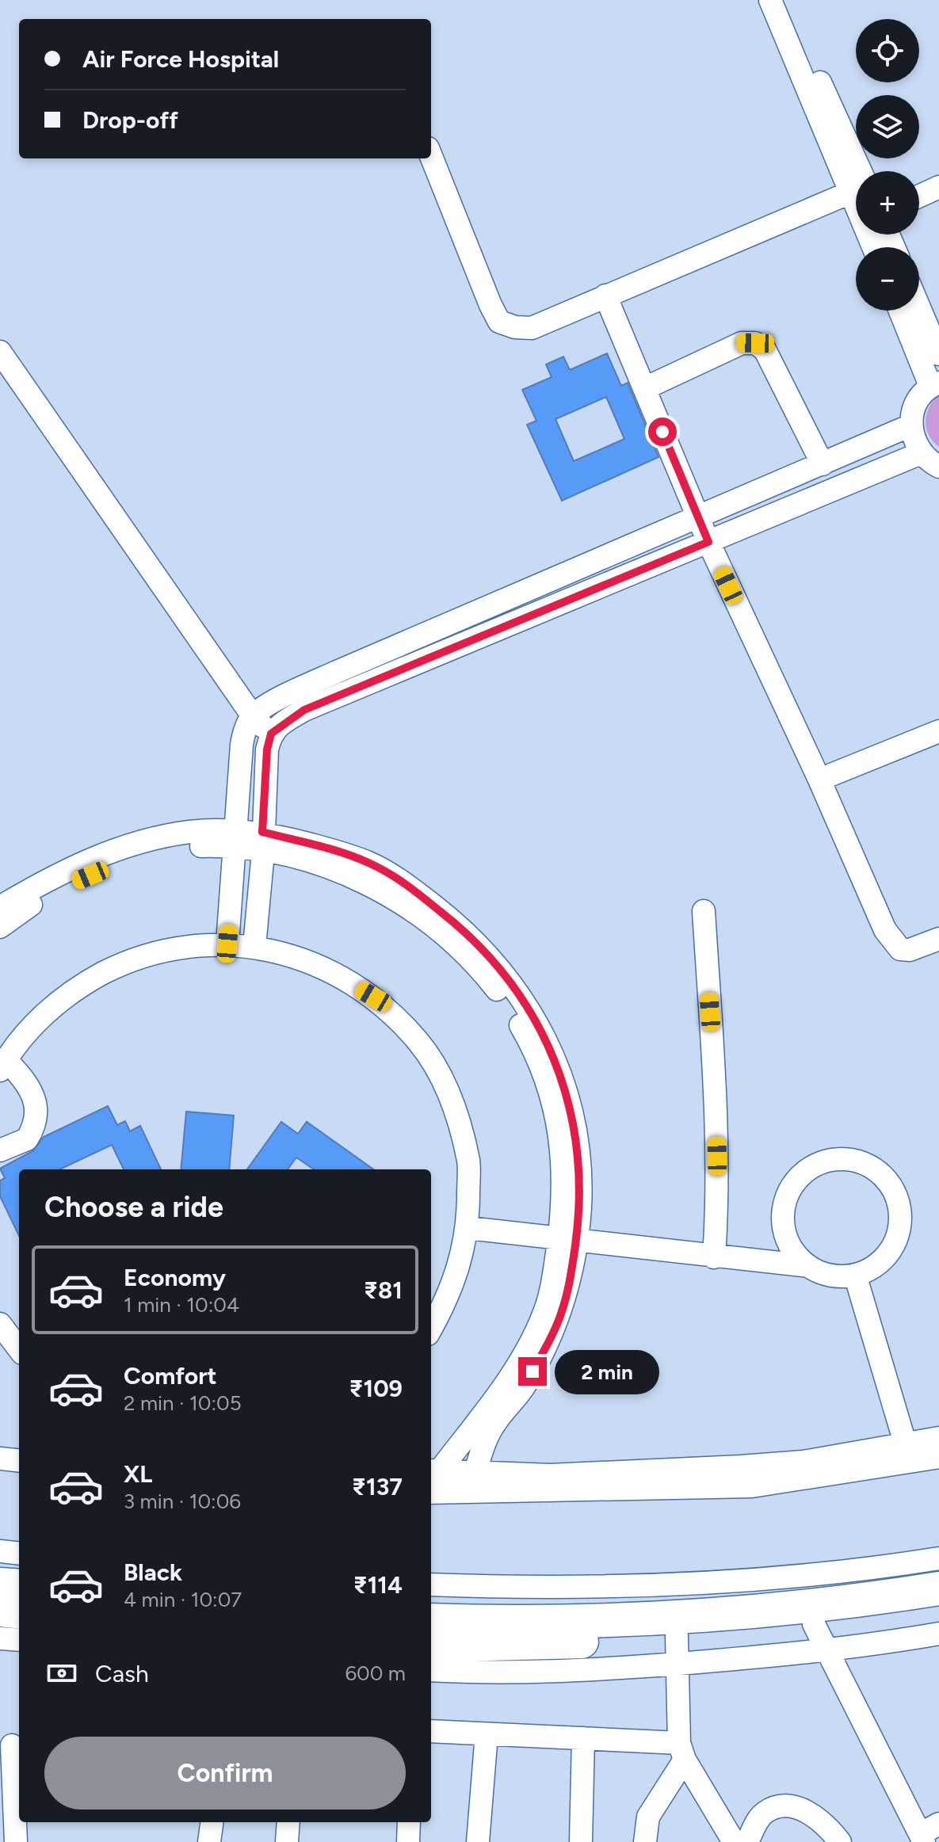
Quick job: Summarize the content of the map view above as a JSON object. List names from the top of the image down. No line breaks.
{"page":{"map_buttons":["+","−"],"banner":["Air Force Hospital","Drop-off"],"heading":"Choose a ride","list":[{"name":"Economy","note":"1 min · 10:04","value":"₹81"},{"name":"Comfort","note":"2 min · 10:05","value":"₹109"},{"name":"XL","note":"3 min · 10:06","value":"₹137"},{"name":"Black","note":"4 min · 10:07","value":"₹114"}],"bubble":"2 min","pay":["Cash","600 m"],"buttons":"Confirm"}}
